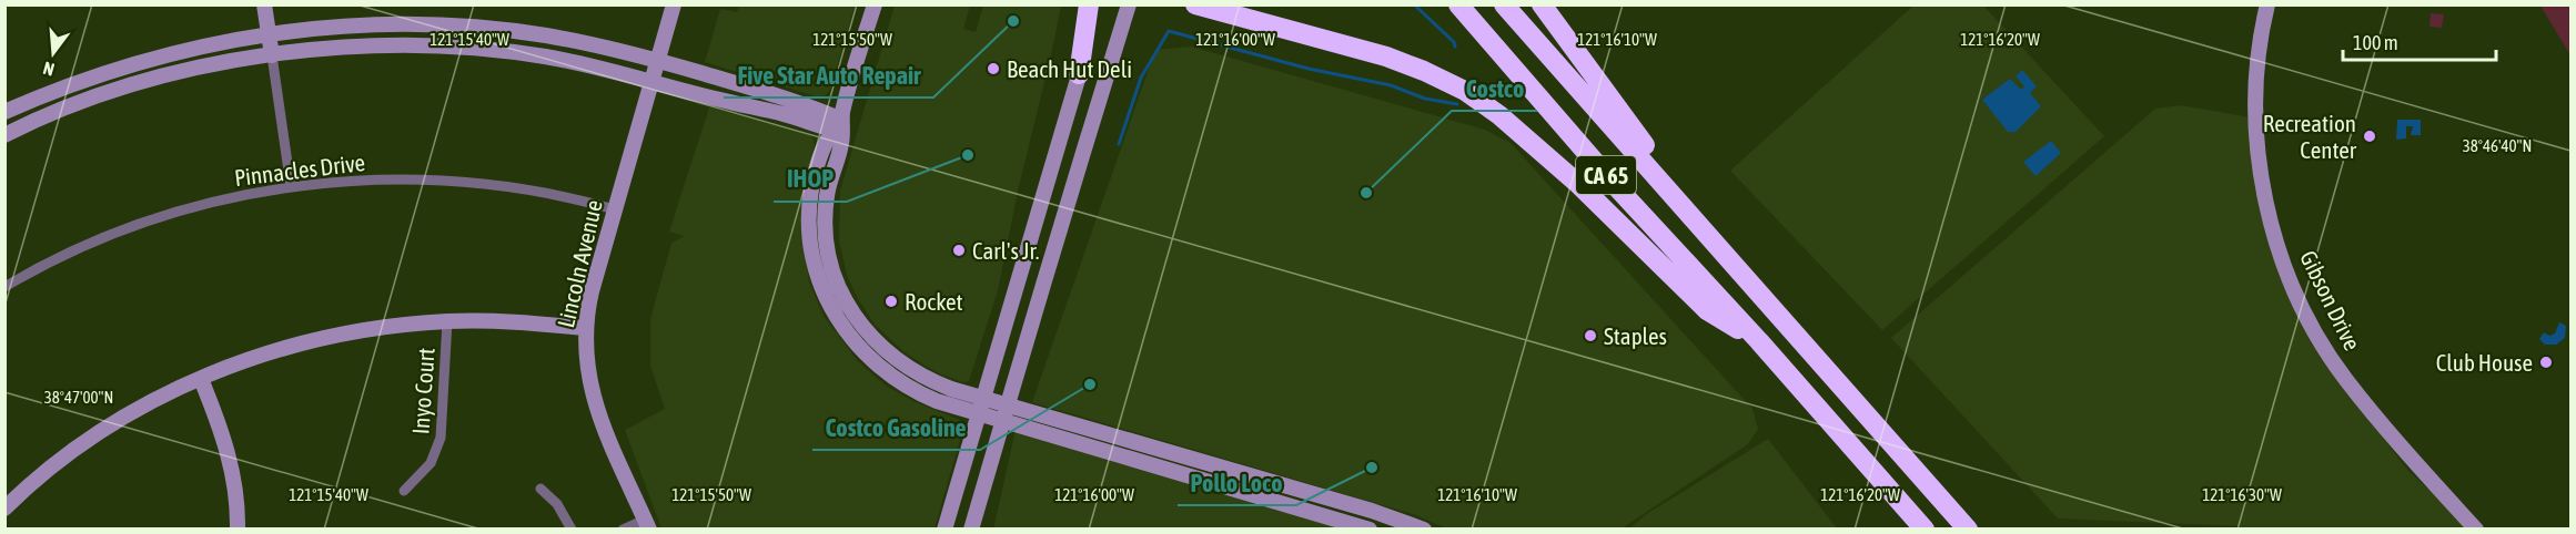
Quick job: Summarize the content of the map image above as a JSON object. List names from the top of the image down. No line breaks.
{"streets":{"highway":["CA 65"],"street":["Pinnacles Drive","Lincoln Avenue","Gibson Drive","Inyo Court"]},"crossings":[["Pinnacles Drive","Lincoln Avenue"]],"places":["Five Star Auto Repair","Beach Hut Deli","Recreation Center","IHOP","Costco","Carl's Jr.","Rocket","Staples","Club House","Costco Gasoline","Pollo Loco"],"scale_bar":"100 m","north":"bottom","coordinates":["121°15'40\"W","121°15'50\"W","121°16'00\"W","121°16'10\"W","121°16'20\"W","38°46'40\"N","38°47'00\"N","121°16'30\"W"]}
